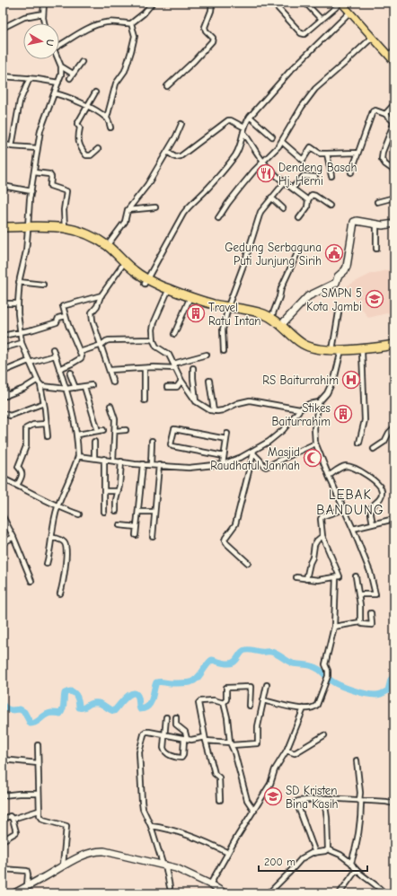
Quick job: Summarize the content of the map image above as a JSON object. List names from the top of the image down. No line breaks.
{"districts":["LEBAK BANDUNG"],"places":{"restaurant":["Dendeng Basah Hj. Herni"],"public building":["Gedung Serbaguna Puti Junjung Sirih"],"school or university":["SMPN 5 Kota Jambi","SD Kristen Bina Kasih"],"building":["Travel Ratu Intan","Stikes Baiturrahim"],"hospital":["RS Baiturrahim"],"mosque":["Masjid Raudhatul Jannah"]},"scale_bar":"200 m","north":"right"}
